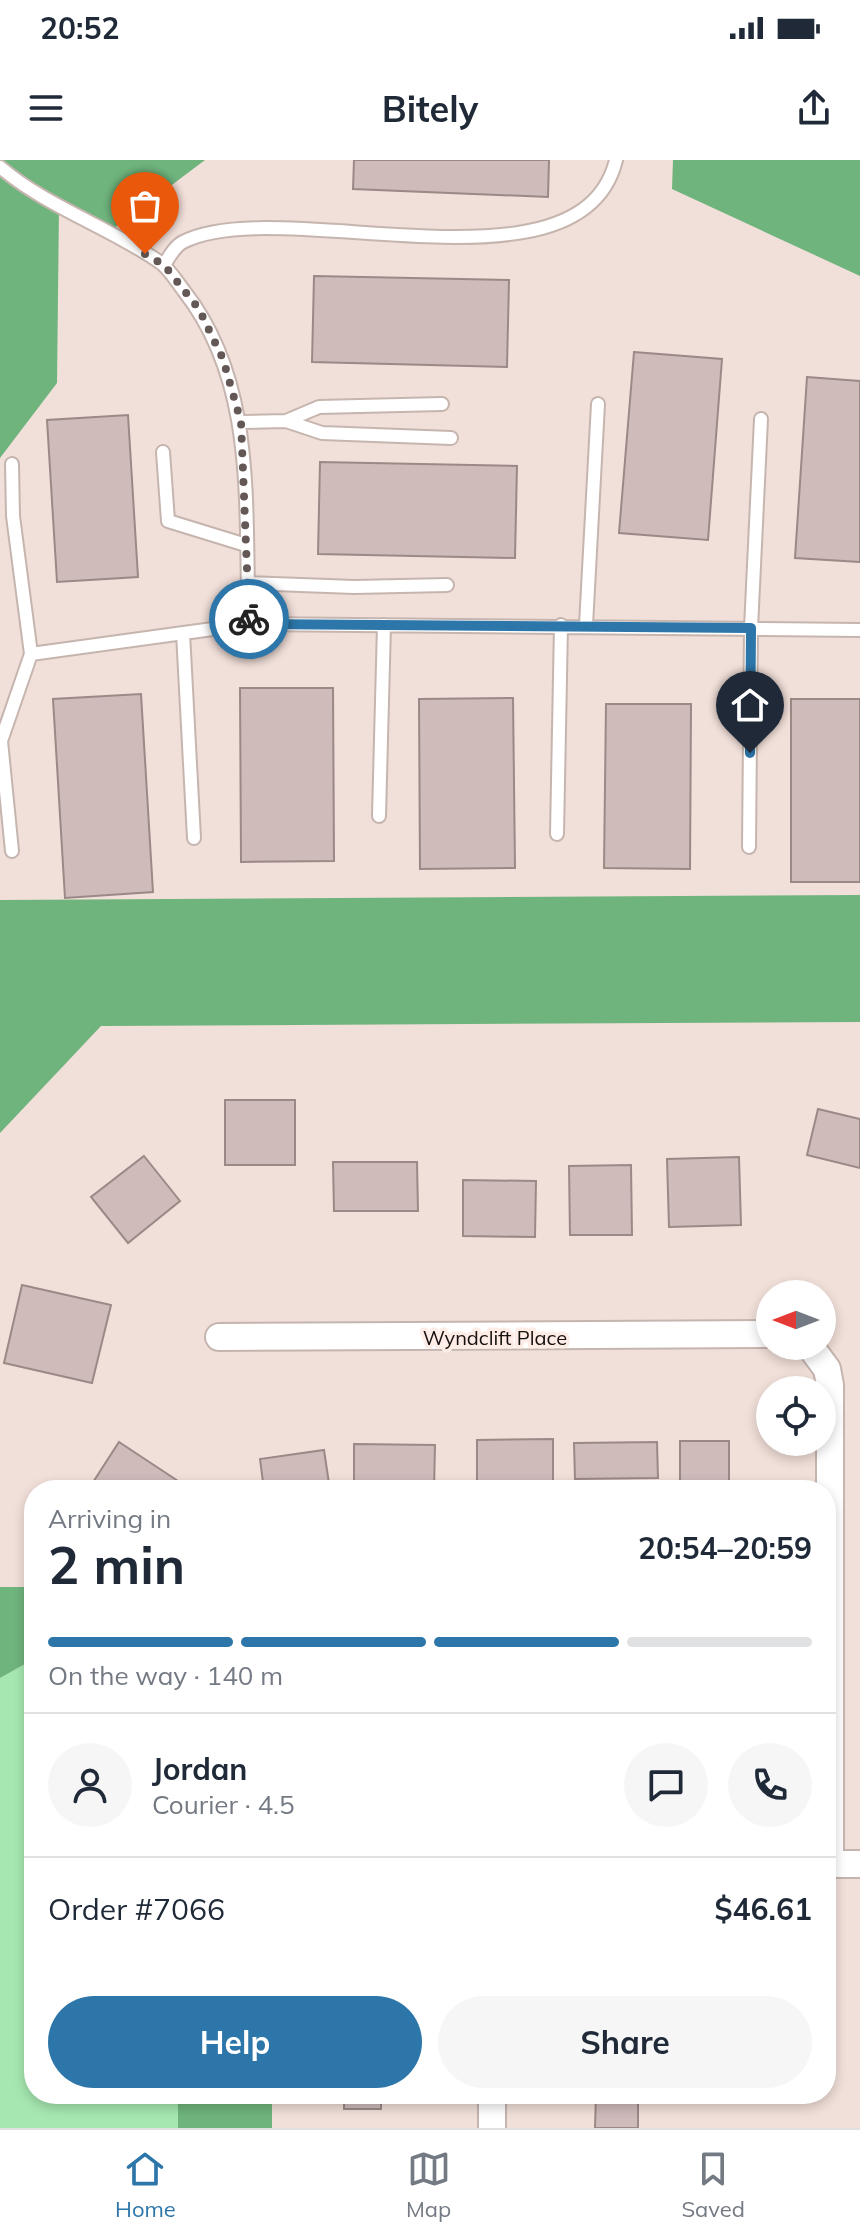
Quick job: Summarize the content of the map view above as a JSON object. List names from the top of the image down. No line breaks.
{"streets":{"street":["Wyndclift Place"]},"north":"left","page":{"status":"20:52","header":"Bitely","heading":["2 min","Arriving in","20:54–20:59"],"panel":["Jordan","Courier · 4.5","Order #7066","$46.61"],"bar":"On the way · 140 m","buttons":["Help","Share"],"tabs":["Home","Map","Saved"]}}
